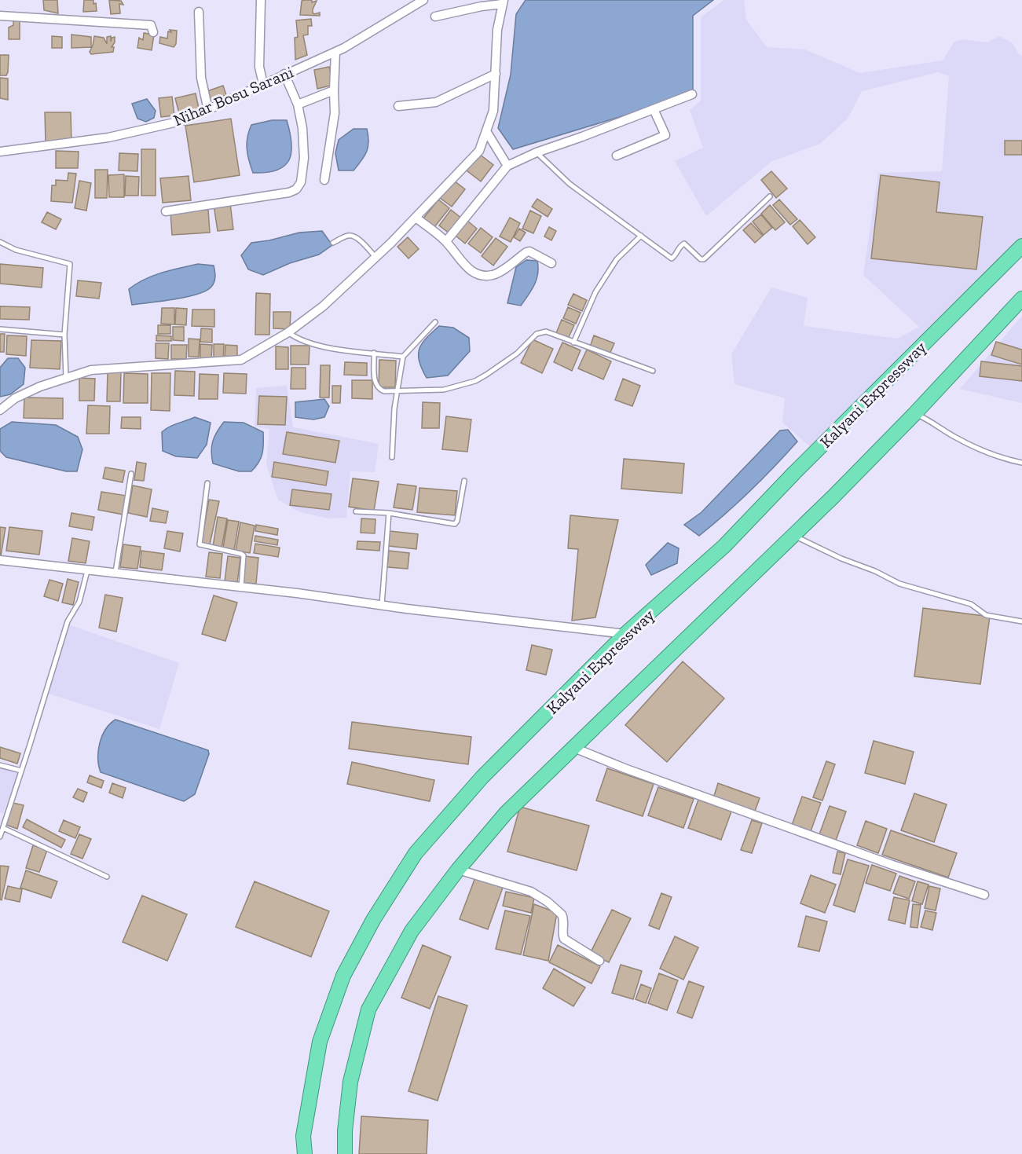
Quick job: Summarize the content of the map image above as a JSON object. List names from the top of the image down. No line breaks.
{"streets":{"highway":["Kalyani Expressway"],"street":["Nihar Bosu Sarani"]}}
